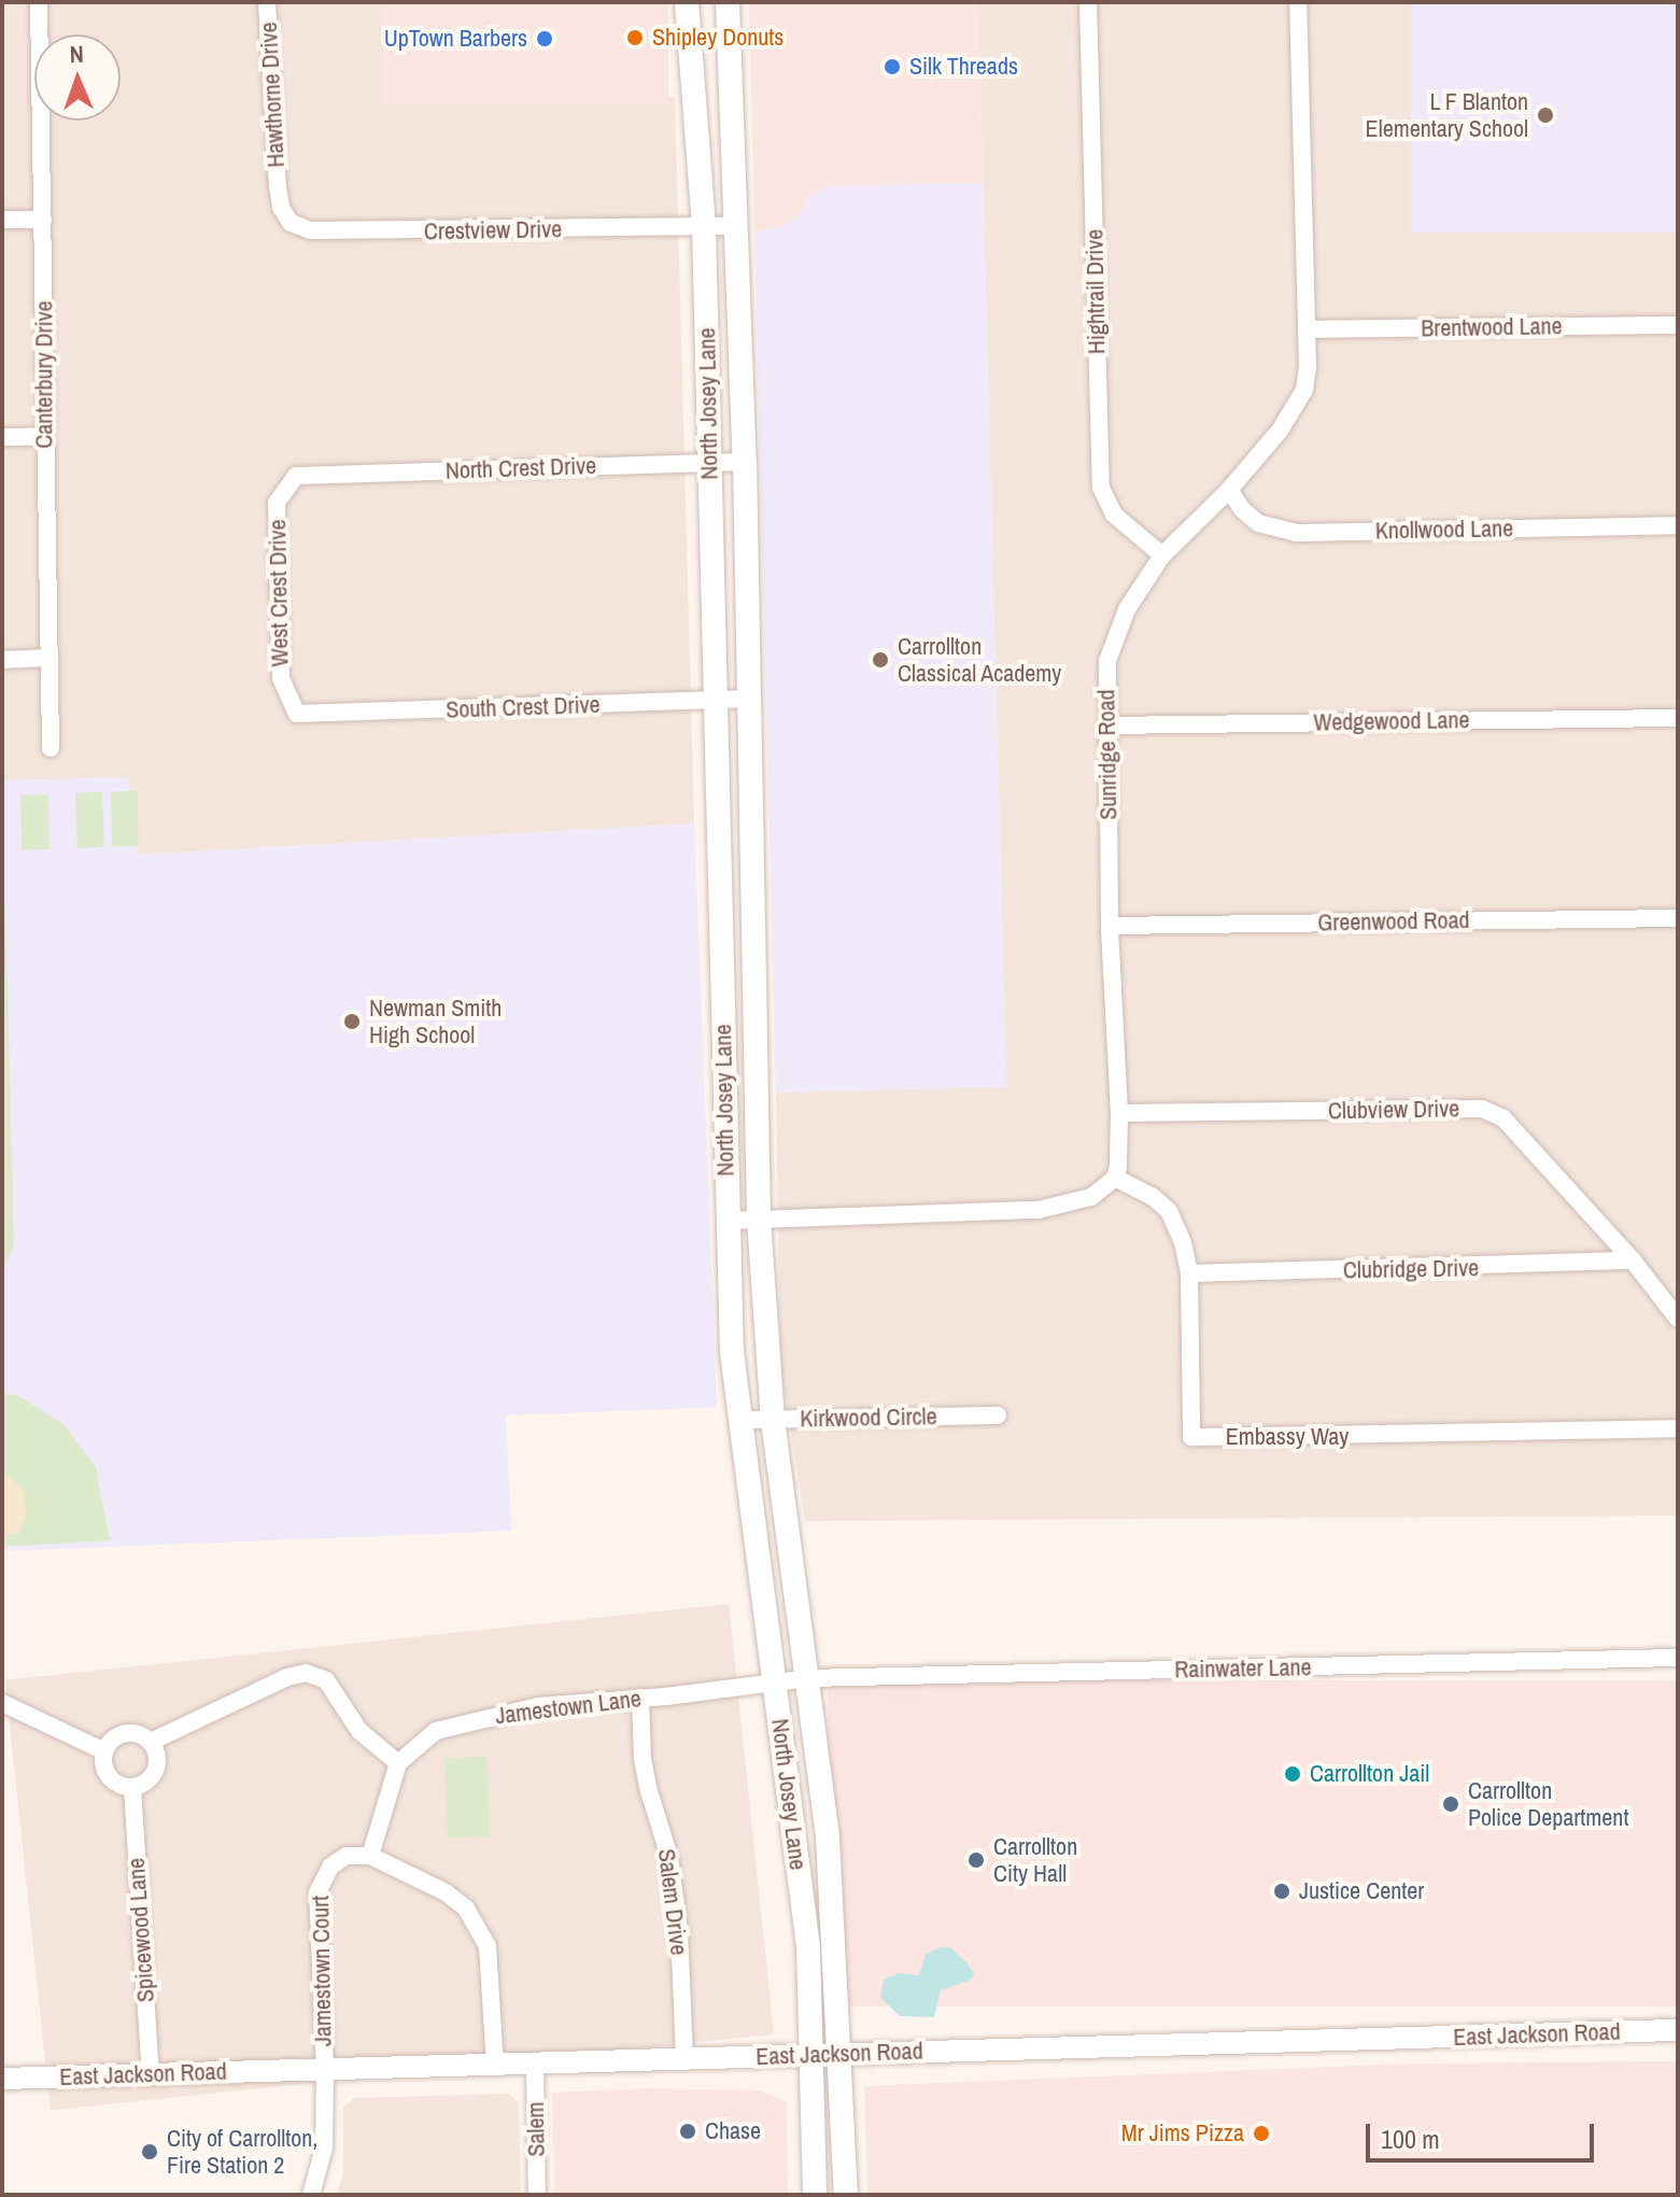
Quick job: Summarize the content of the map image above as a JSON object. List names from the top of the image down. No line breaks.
{"streets":{"main road":["North Josey Lane"],"street":["Hawthorne Drive","Crestview Drive","Hightrail Drive","Brentwood Lane","Canterbury Drive","North Crest Drive","Knollwood Lane","West Crest Drive","South Crest Drive","Wedgewood Lane","Sunridge Road","Greenwood Road","Clubview Drive","Clubridge Drive","Kirkwood Circle","Embassy Way","Rainwater Lane","Jamestown Lane","Salem Drive","Spicewood Lane","Jamestown Court","East Jackson Road","Salem"]},"crossings":[["Hawthorne Drive","Crestview Drive"],["Crestview Drive","North Josey Lane"],["Hightrail Drive","Sunridge Road"],["Brentwood Lane","Sunridge Road"],["North Josey Lane","North Crest Drive"],["North Josey Lane","South Crest Drive"],["North Josey Lane","Kirkwood Circle"],["North Josey Lane","Rainwater Lane"],["North Josey Lane","Jamestown Lane"],["North Josey Lane","East Jackson Road"],["North Crest Drive","West Crest Drive"],["Knollwood Lane","Sunridge Road"],["West Crest Drive","South Crest Drive"],["Wedgewood Lane","Sunridge Road"],["Sunridge Road","Greenwood Road"],["Sunridge Road","Clubview Drive"],["Sunridge Road","Embassy Way"],["Clubview Drive","Clubridge Drive"],["Clubridge Drive","Embassy Way"],["Rainwater Lane","Jamestown Lane"],["Jamestown Lane","Salem Drive"],["Salem Drive","East Jackson Road"],["Spicewood Lane","East Jackson Road"],["Jamestown Court","East Jackson Road"],["East Jackson Road","Salem"]],"places":["Shipley Donuts","UpTown Barbers","Silk Threads","L F Blanton Elementary School","Carrollton Classical Academy","Newman Smith High School","Carrollton Jail","Carrollton Police Department","Carrollton City Hall","Justice Center","Chase","Mr Jims Pizza","City of Carrollton, Fire Station 2"],"scale_bar":"100 m","north":"top"}
